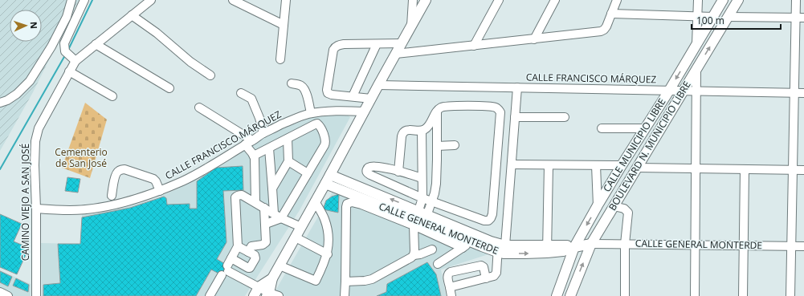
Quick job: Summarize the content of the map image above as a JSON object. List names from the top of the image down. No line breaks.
{"streets":{"main road":["CALLE MUNICIPIO LIBRE","BOULEVARD N. MUNICIPIO LIBRE","CALLE GENERAL MONTERDE"],"street":["CALLE FRANCISCO MÁRQUEZ","CAMINO VIEJO A SAN JOSÉ"]},"crossings":[["CALLE FRANCISCO MÁRQUEZ","CALLE MUNICIPIO LIBRE"],["CALLE FRANCISCO MÁRQUEZ","BOULEVARD N. MUNICIPIO LIBRE"],["CALLE FRANCISCO MÁRQUEZ","CAMINO VIEJO A SAN JOSÉ"],["CALLE MUNICIPIO LIBRE","CALLE GENERAL MONTERDE"],["BOULEVARD N. MUNICIPIO LIBRE","CALLE GENERAL MONTERDE"]],"parks":["Cementerio de San José"],"scale_bar":"100 m","north":"right"}
